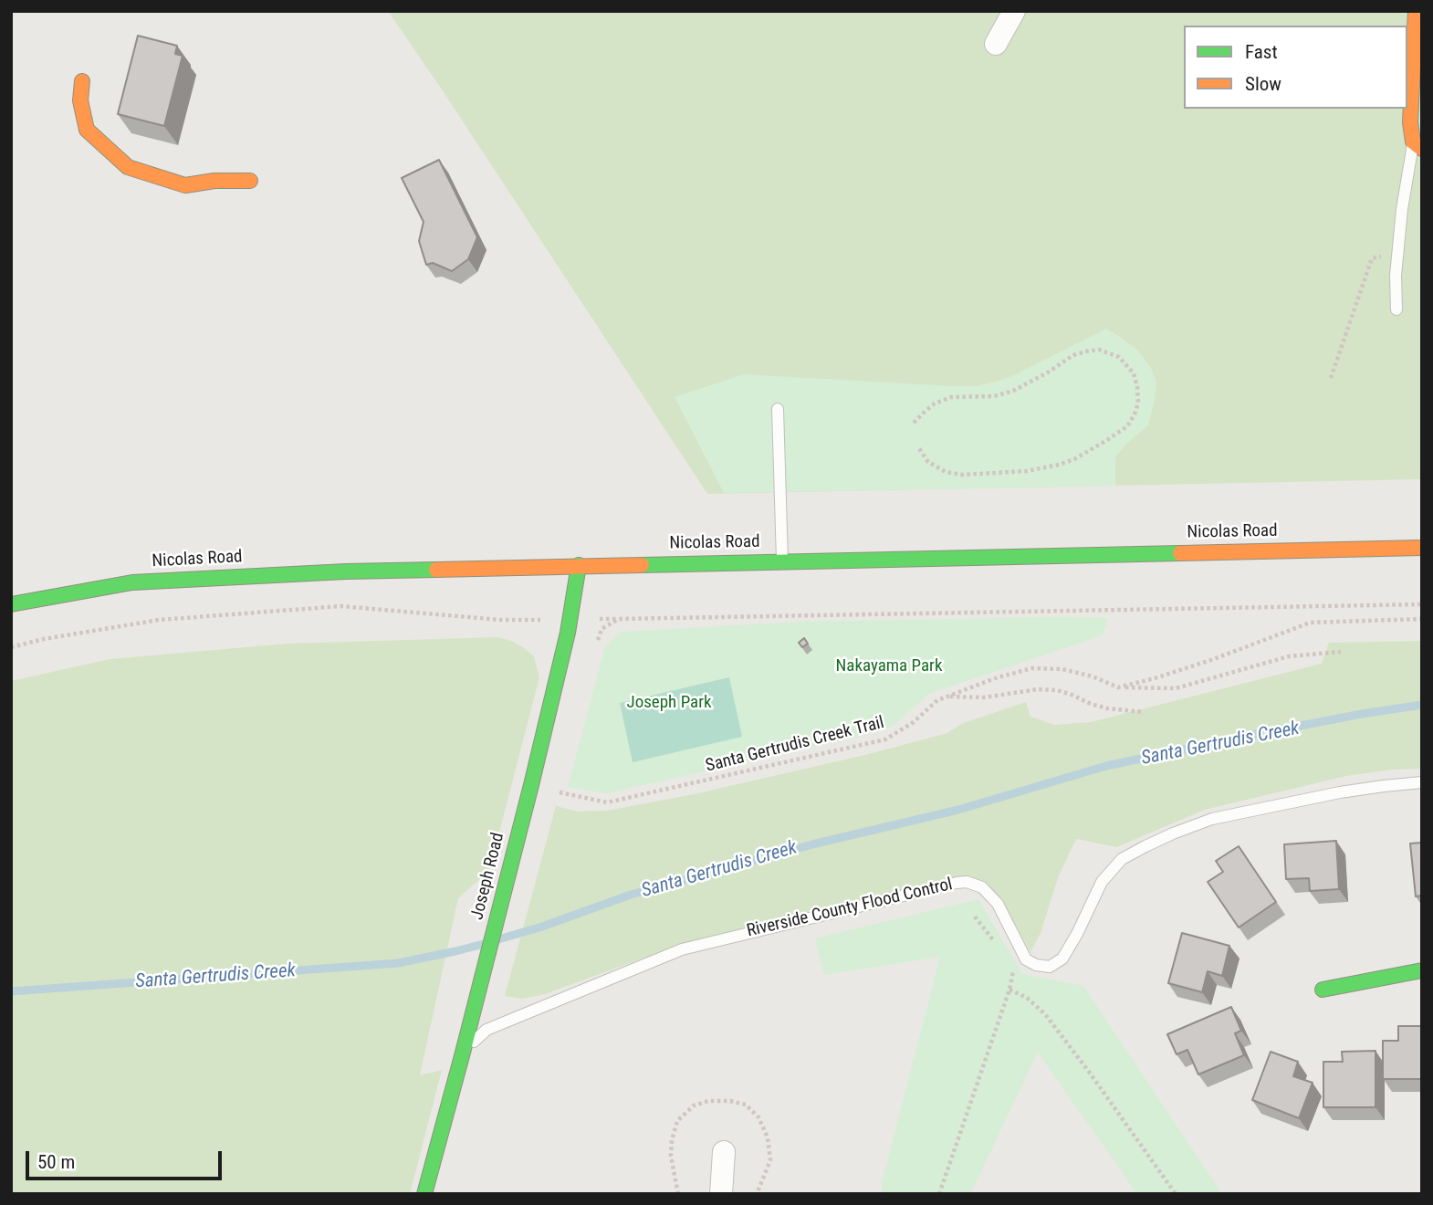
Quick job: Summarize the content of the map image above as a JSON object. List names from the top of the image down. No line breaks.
{"streets":{"main road":["Nicolas Road","Joseph Road"],"lane":["Riverside County Flood Control"],"path":["Santa Gertrudis Creek Trail"]},"crossings":[["Nicolas Road","Joseph Road"],["Santa Gertrudis Creek Trail","Joseph Road"],["Joseph Road","Riverside County Flood Control"]],"water":["Santa Gertrudis Creek"],"parks":["Nakayama Park","Joseph Park"],"legend":["Fast","Slow"],"scale_bar":"50 m"}
